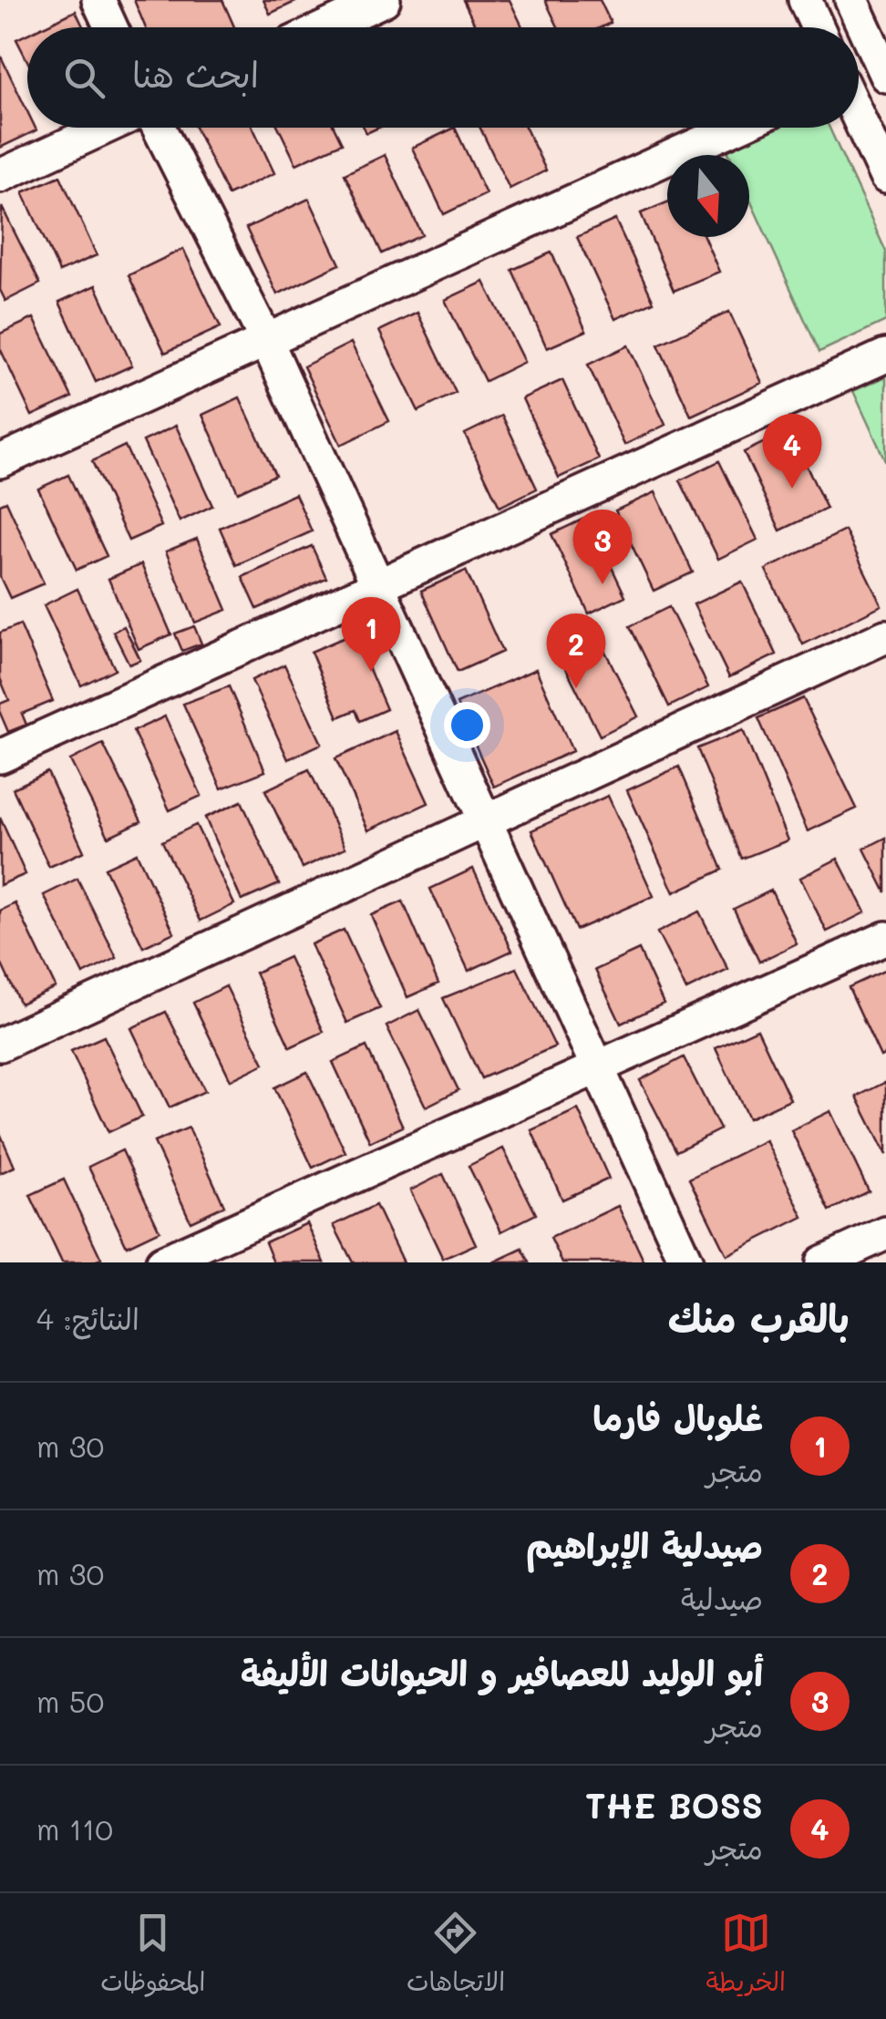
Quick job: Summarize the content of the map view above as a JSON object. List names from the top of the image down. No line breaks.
{"north":"bottom","page":{"search":"ابحث هنا","pins":["4","3","1","2"],"heading":["بالقرب منك","النتائج: 4"],"list":[{"mark":"1","name":"غلوبال فارما","note":"متجر","value":"30 m"},{"mark":"2","name":"صيدلية الإبراهيم","note":"صيدلية","value":"30 m"},{"mark":"3","name":"أبو الوليد للعصافير و الحيوانات الأليفة","note":"متجر","value":"50 m"},{"mark":"4","name":"THE BOSS","note":"متجر","value":"110 m"}],"nav":["الخريطة","الاتجاهات","المحفوظات"]}}
